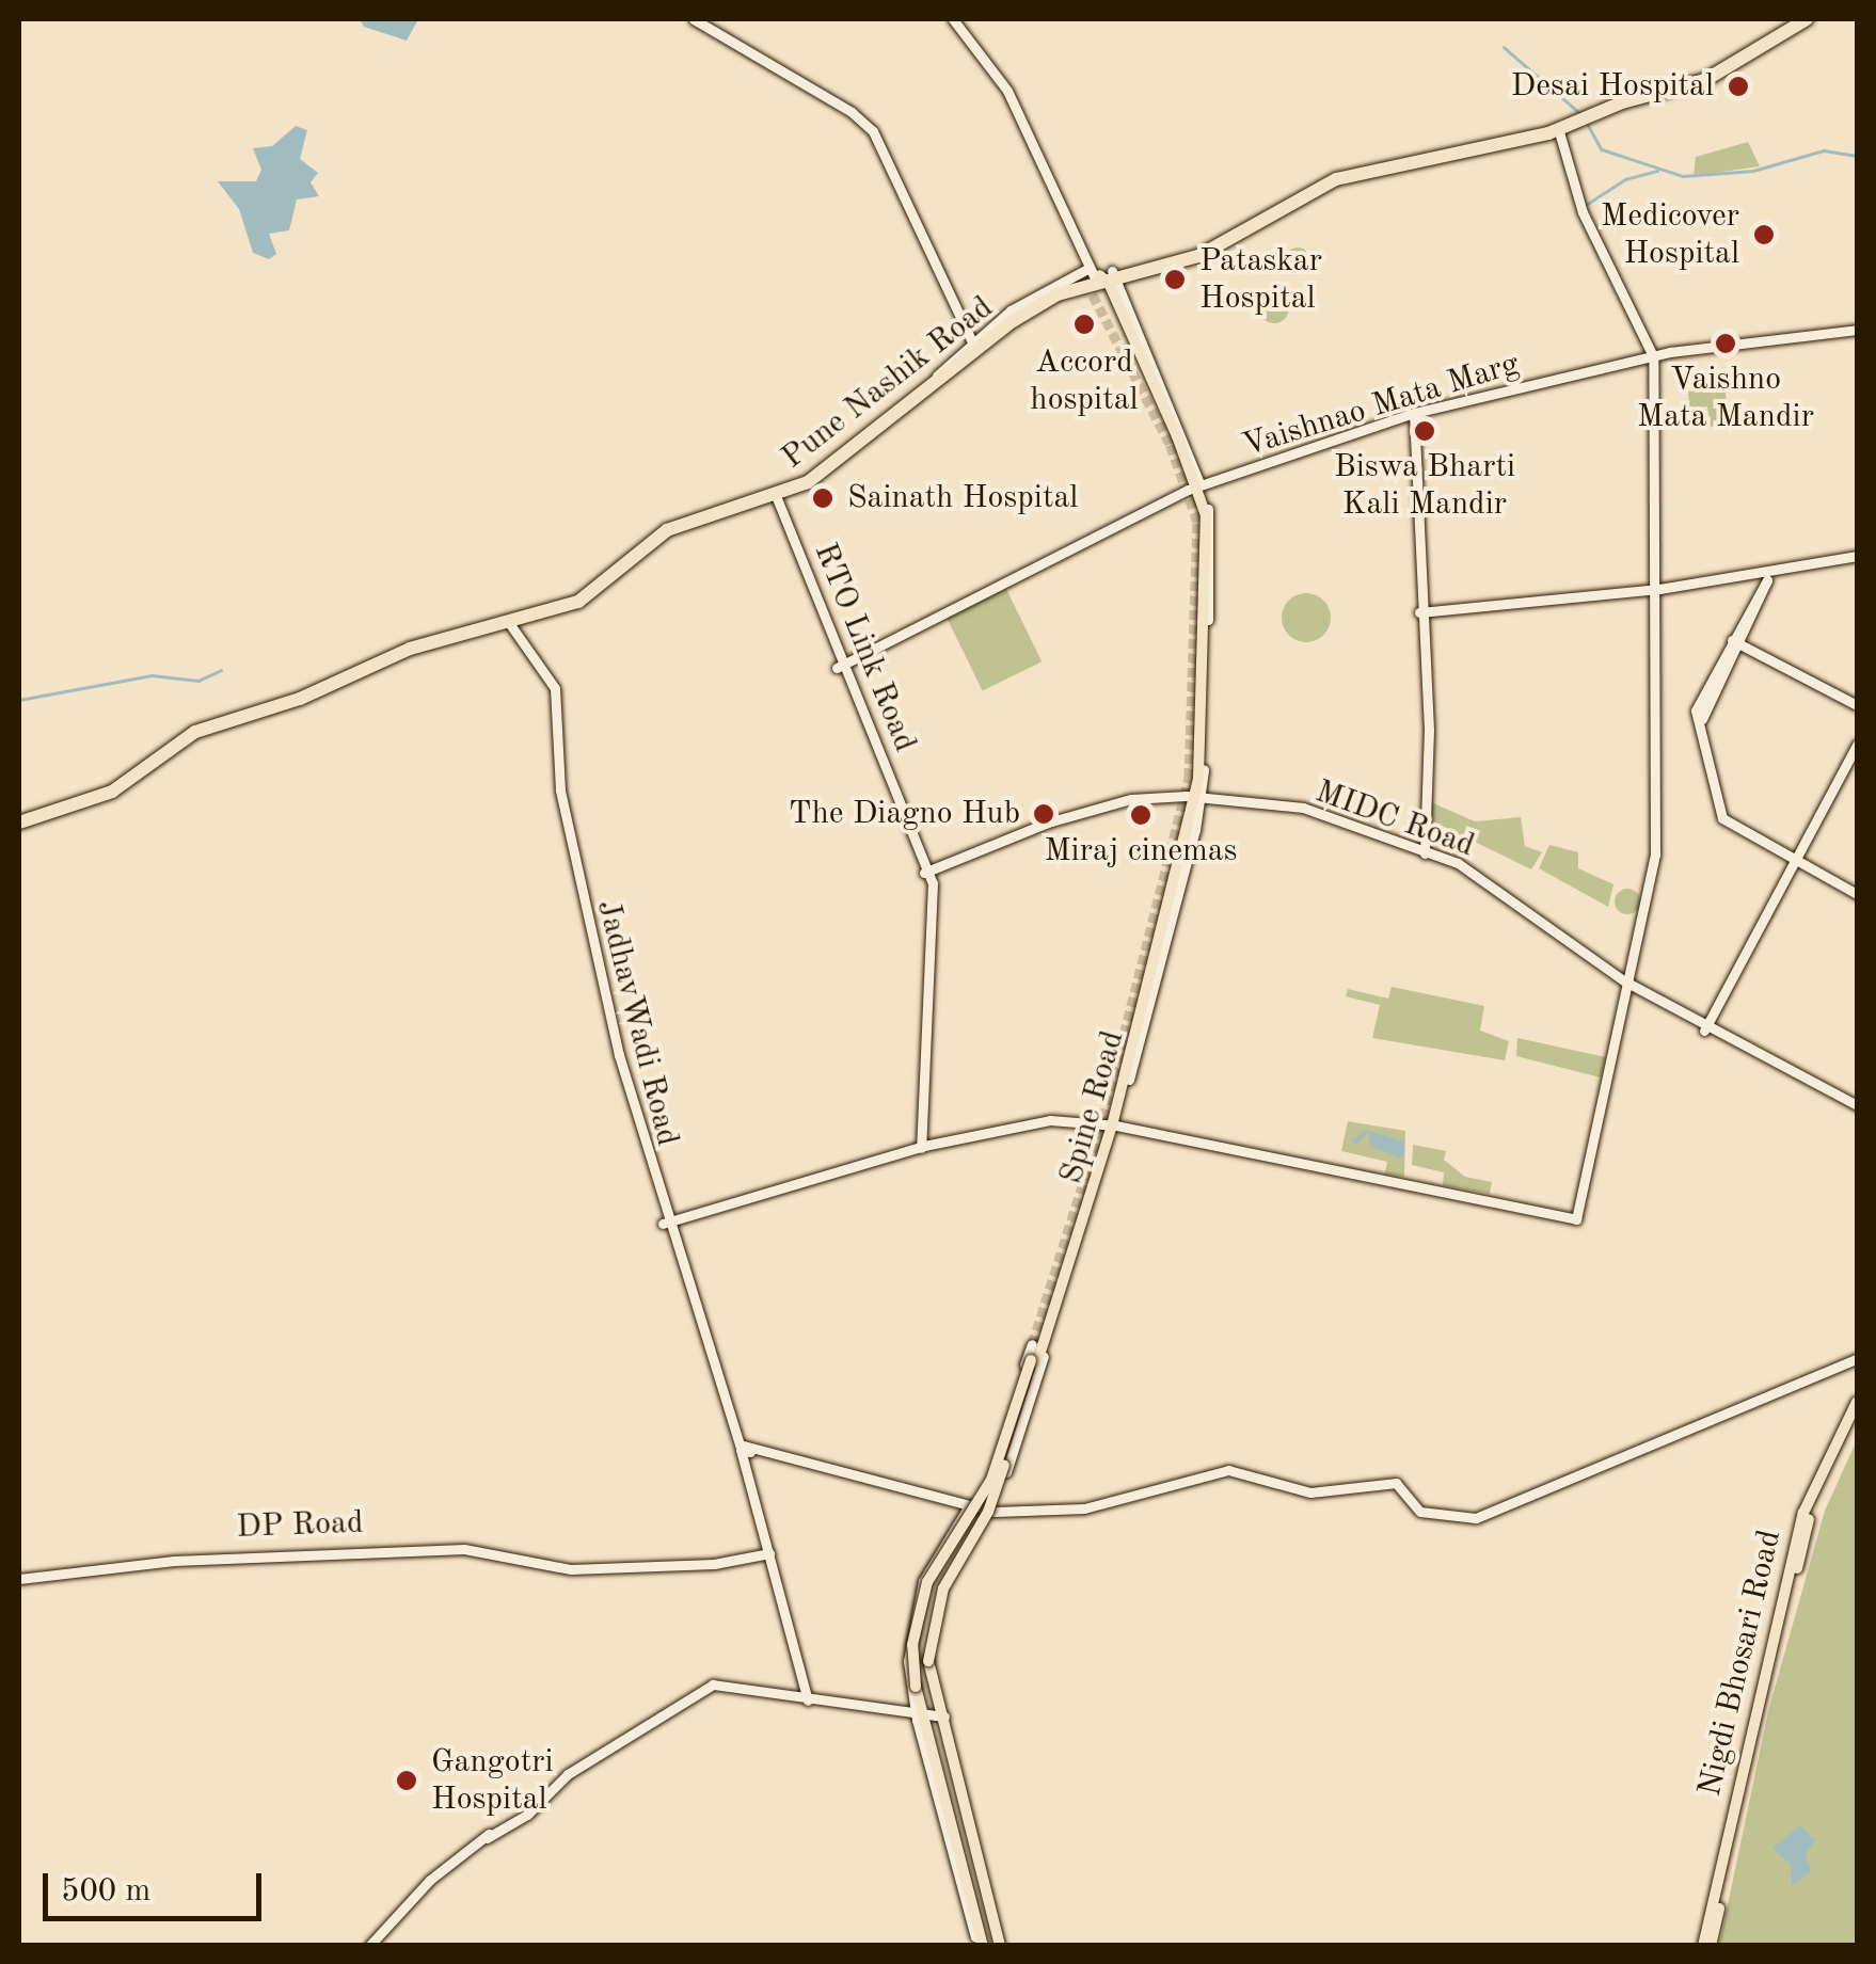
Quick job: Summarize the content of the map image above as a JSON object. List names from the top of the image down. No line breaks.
{"streets":{"highway":["Pune Nashik Road"],"main road":["Spine Road","Nigdi Bhosari Road"],"street":["Vaishnao Mata Marg","RTO Link Road","MIDC Road","JadhavWadi Road","DP Road"]},"crossings":[["Pune Nashik Road","RTO Link Road"],["Pune Nashik Road","JadhavWadi Road"],["Pune Nashik Road","Spine Road"],["Vaishnao Mata Marg","RTO Link Road"],["Vaishnao Mata Marg","Spine Road"],["RTO Link Road","MIDC Road"],["MIDC Road","Spine Road"],["JadhavWadi Road","DP Road"]],"places":["Desai Hospital","Medicover Hospital","Pataskar Hospital","Accord hospital","Vaishno Mata Mandir","Biswa Bharti Kali Mandir","Sainath Hospital","The Diagno Hub","Miraj cinemas","Gangotri Hospital"],"scale_bar":"500 m"}
